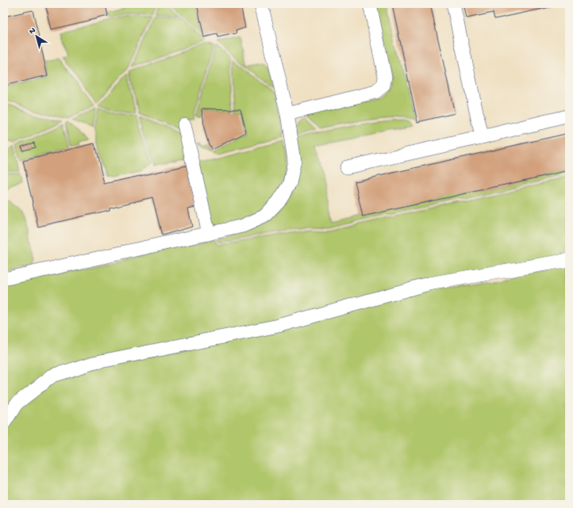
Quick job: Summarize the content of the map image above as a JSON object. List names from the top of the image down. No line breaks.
{"north":"top left"}
